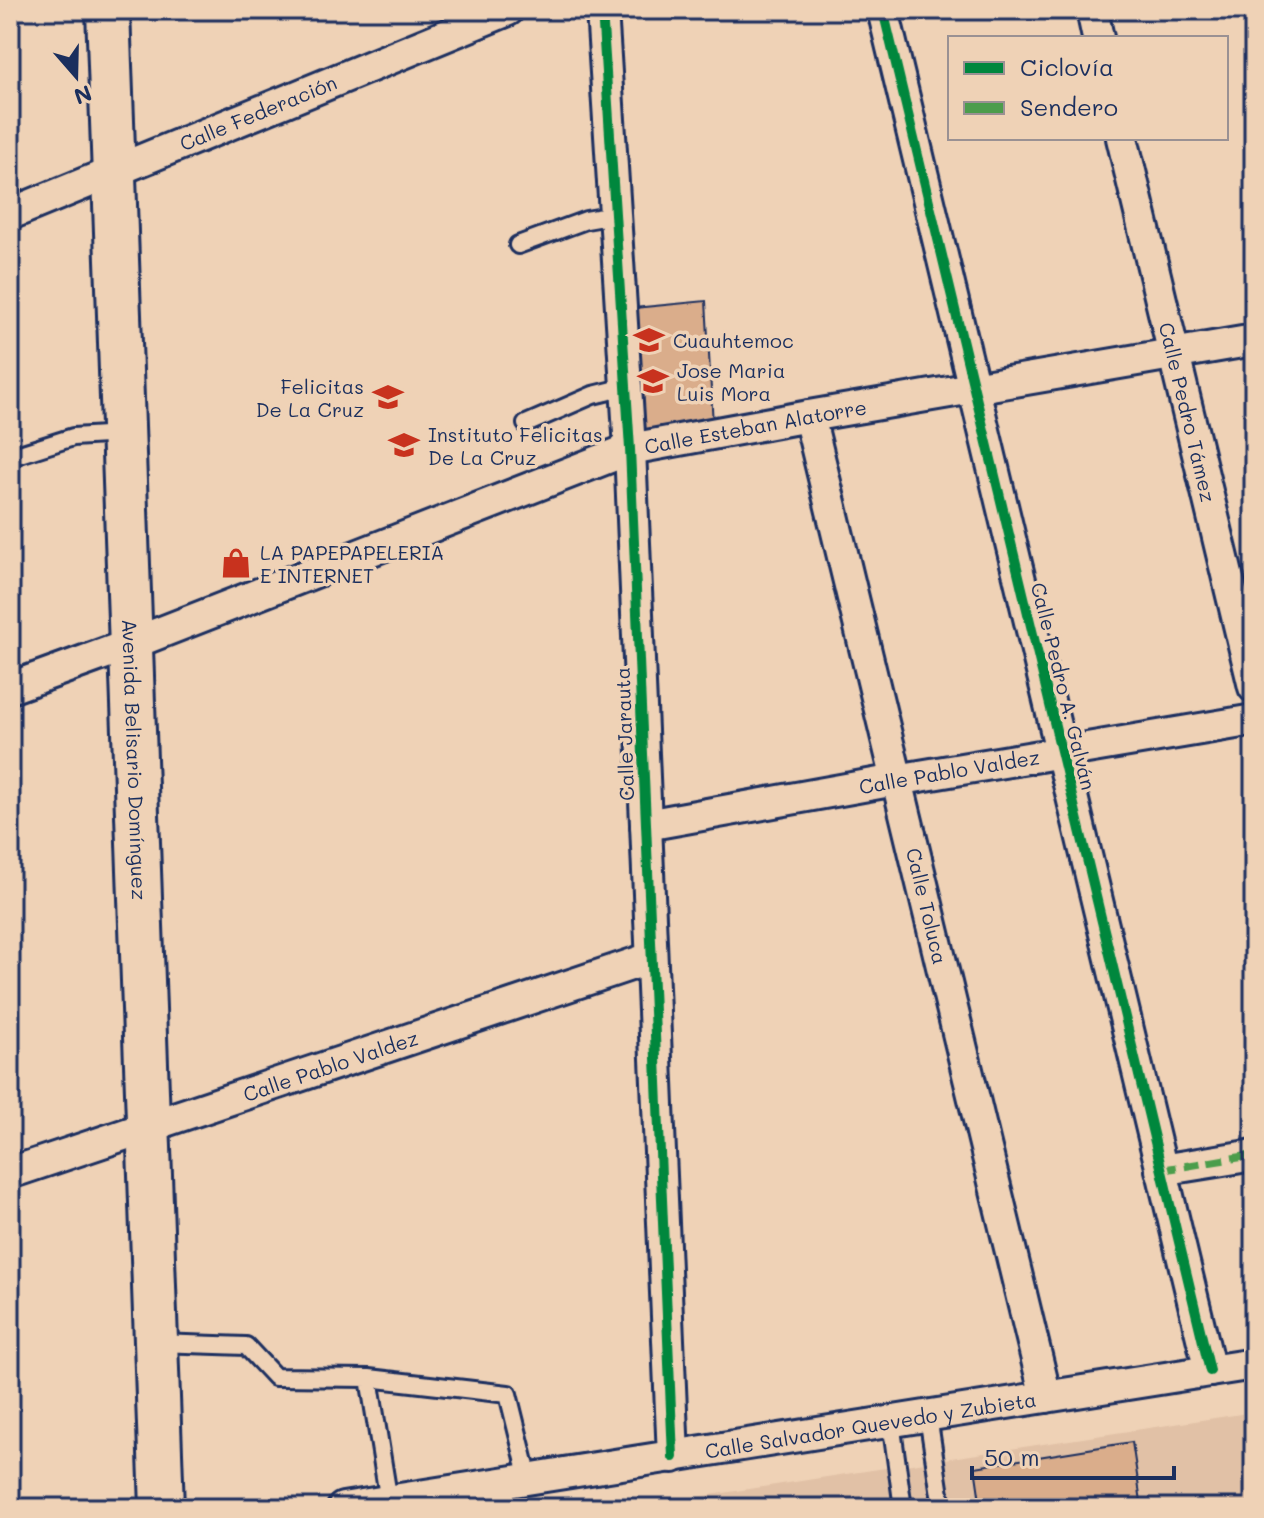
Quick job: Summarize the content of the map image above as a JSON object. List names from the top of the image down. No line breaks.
{"streets":{"main road":["Avenida Belisario Domínguez"],"street":["Calle Federación","Calle Pedro Támez","Calle Esteban Alatorre","Calle Pedro A. Galván","Calle Jarauta","Calle Pablo Valdez","Calle Toluca","Calle Salvador Quevedo y Zubieta"]},"crossings":[["Calle Federación","Avenida Belisario Domínguez"],["Calle Pedro Támez","Calle Esteban Alatorre"],["Calle Esteban Alatorre","Calle Pedro A. Galván"],["Calle Esteban Alatorre","Calle Jarauta"],["Calle Esteban Alatorre","Avenida Belisario Domínguez"],["Calle Esteban Alatorre","Calle Toluca"],["Calle Pedro A. Galván","Calle Pablo Valdez"],["Calle Pedro A. Galván","Calle Salvador Quevedo y Zubieta"],["Calle Jarauta","Calle Pablo Valdez"],["Calle Jarauta","Calle Salvador Quevedo y Zubieta"],["Avenida Belisario Domínguez","Calle Pablo Valdez"],["Calle Pablo Valdez","Calle Toluca"],["Calle Toluca","Calle Salvador Quevedo y Zubieta"]],"places":{"school or university":["Cuauhtemoc","Jose Maria Luis Mora","Felicitas De La Cruz","Instituto Felicitas De La Cruz"],"shop":["LA PAPEPAPELERIA E INTERNET"]},"legend":["Ciclovía","Sendero"],"scale_bar":"50 m","north":"bottom"}
